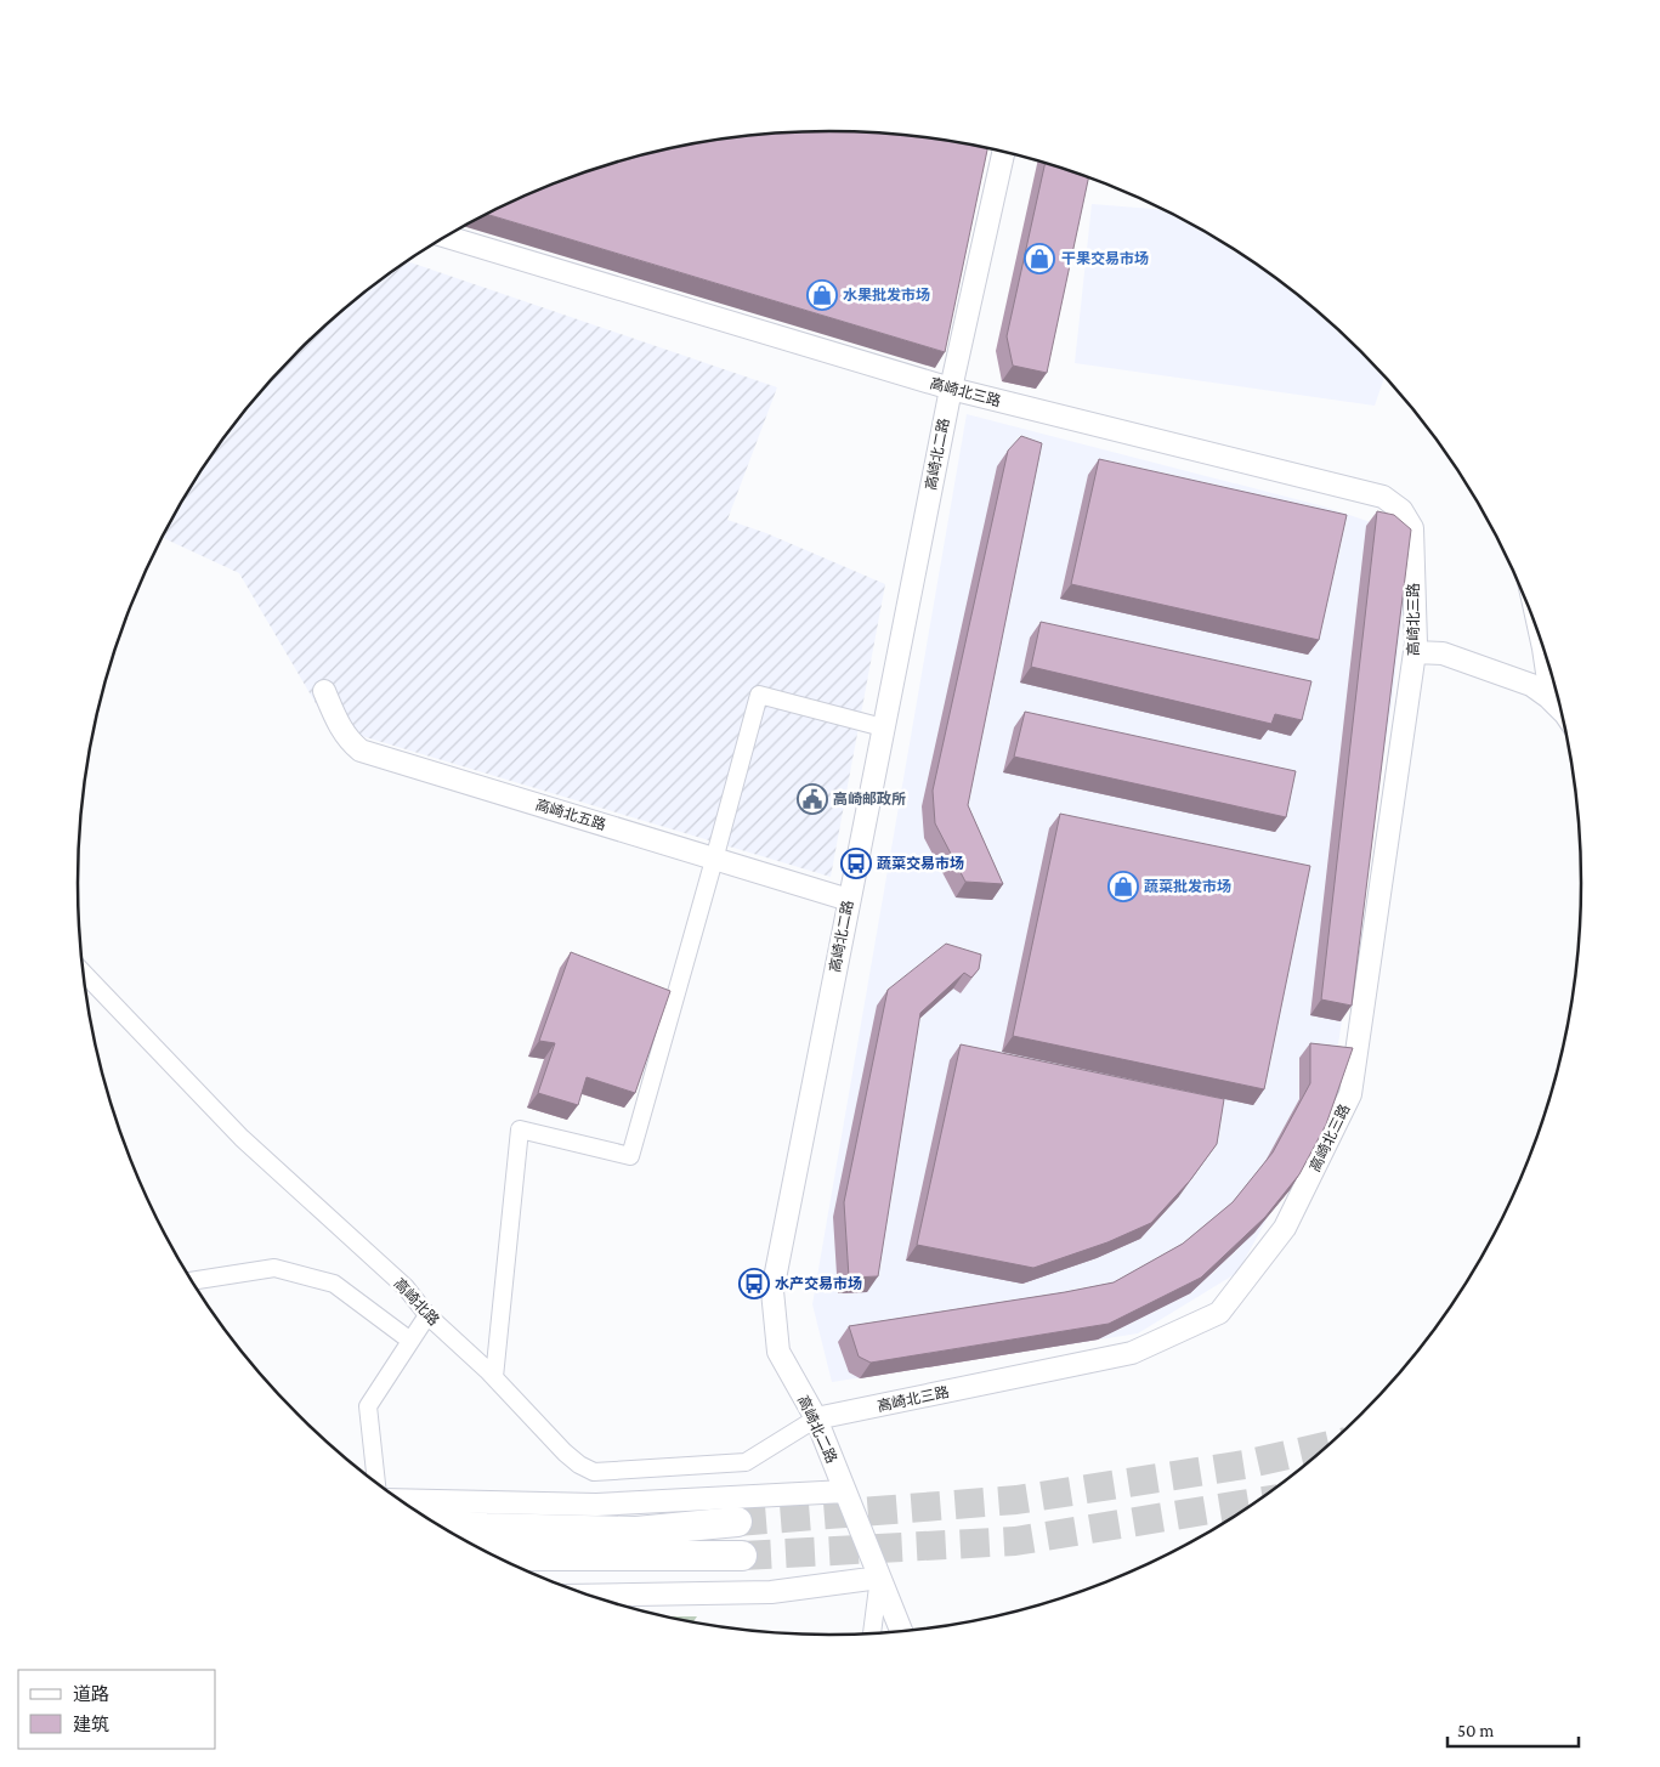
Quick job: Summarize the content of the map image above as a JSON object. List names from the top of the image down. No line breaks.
{"streets":{"street":["高崎北三路","高崎北二路","高崎北五路","高崎北路"]},"crossings":[["高崎北三路","高崎北二路"],["高崎北三路","高崎北路"],["高崎北二路","高崎北五路"],["高崎北二路","高崎北路"]],"places":{"shop":["干果交易市场","水果批发市场","蔬菜批发市场"],"public building":["高崎邮政所"],"bus stop":["蔬菜交易市场","水产交易市场"]},"legend":["道路","建筑"],"scale_bar":"50 m"}
